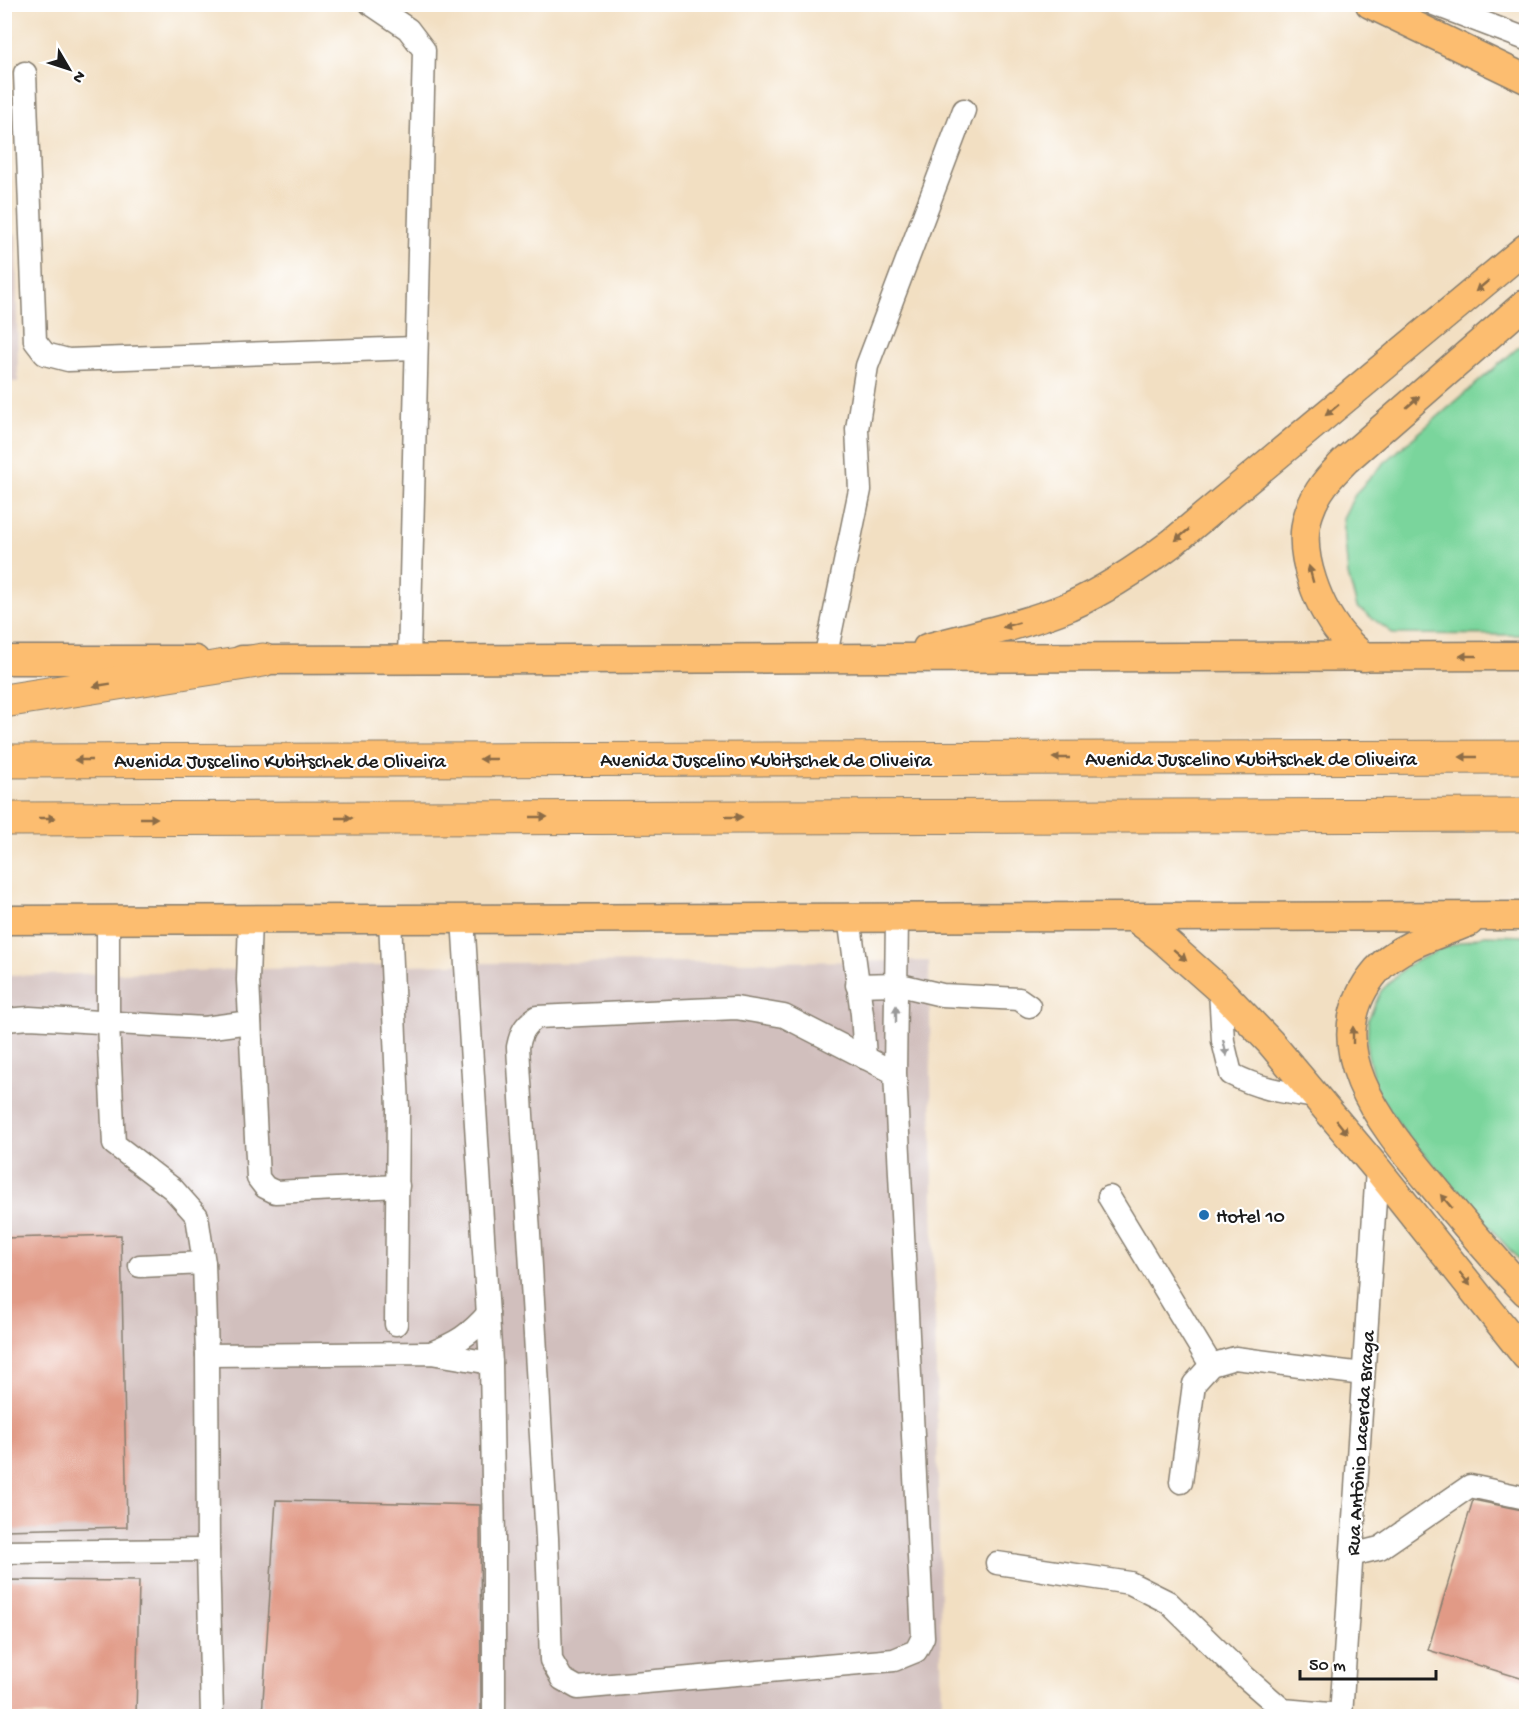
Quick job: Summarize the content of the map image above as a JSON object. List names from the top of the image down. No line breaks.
{"streets":{"highway":["Avenida Juscelino Kubitschek de Oliveira"],"street":["Rua Antônio Lacerda Braga"]},"places":["Hotel 10"],"scale_bar":"50 m","north":"bottom right"}
